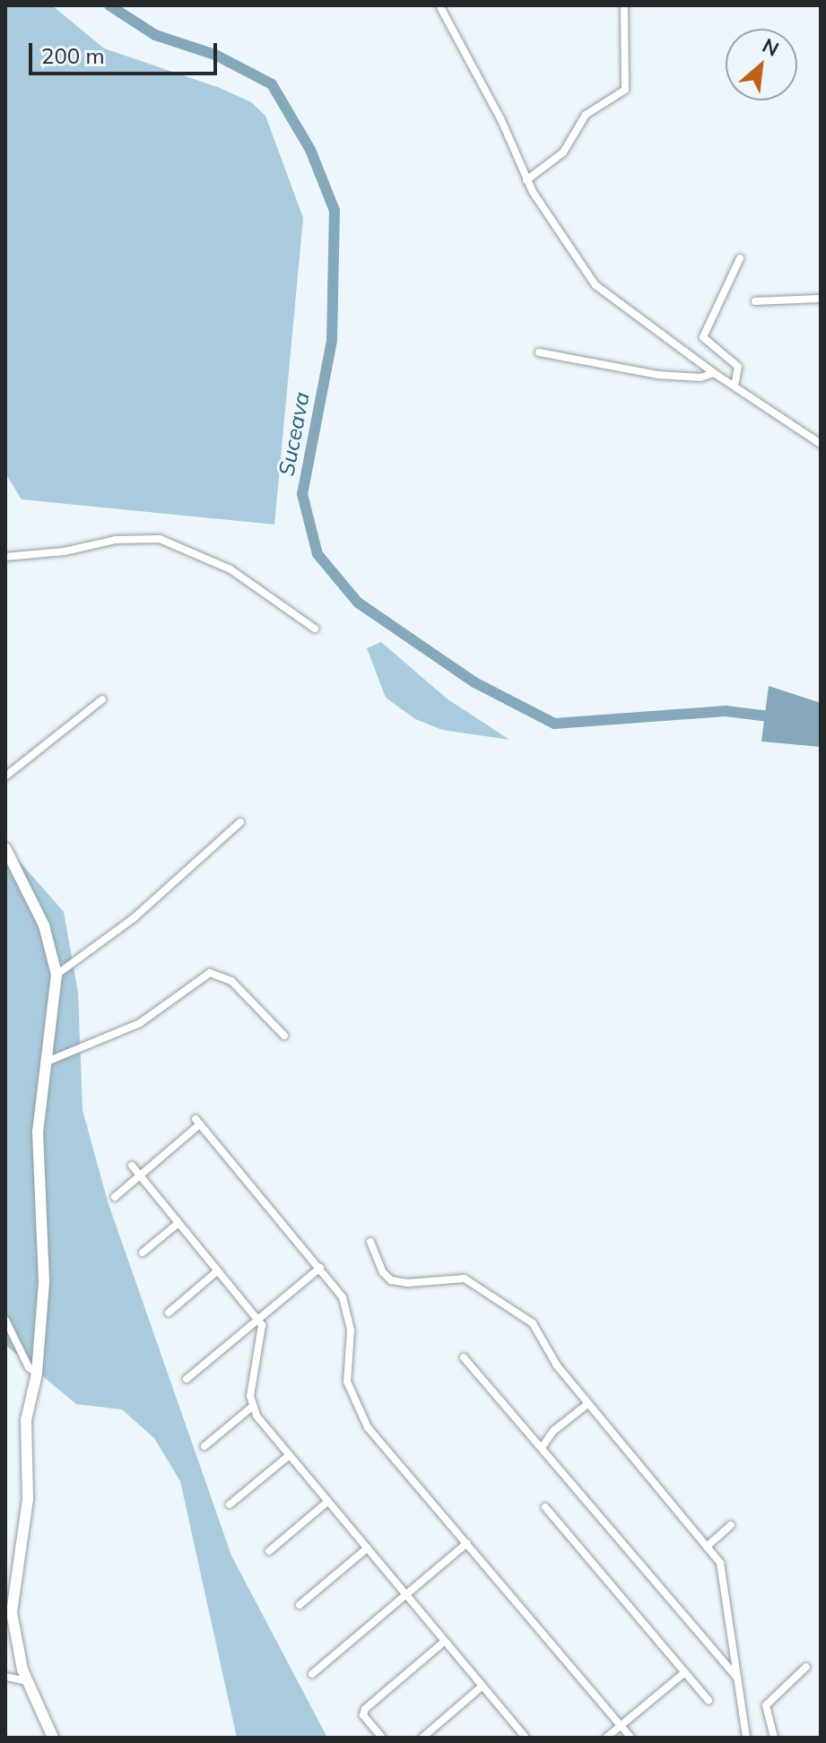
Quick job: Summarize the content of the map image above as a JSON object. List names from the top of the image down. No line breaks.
{"water":["Suceava"],"scale_bar":"200 m","north":"top right"}
